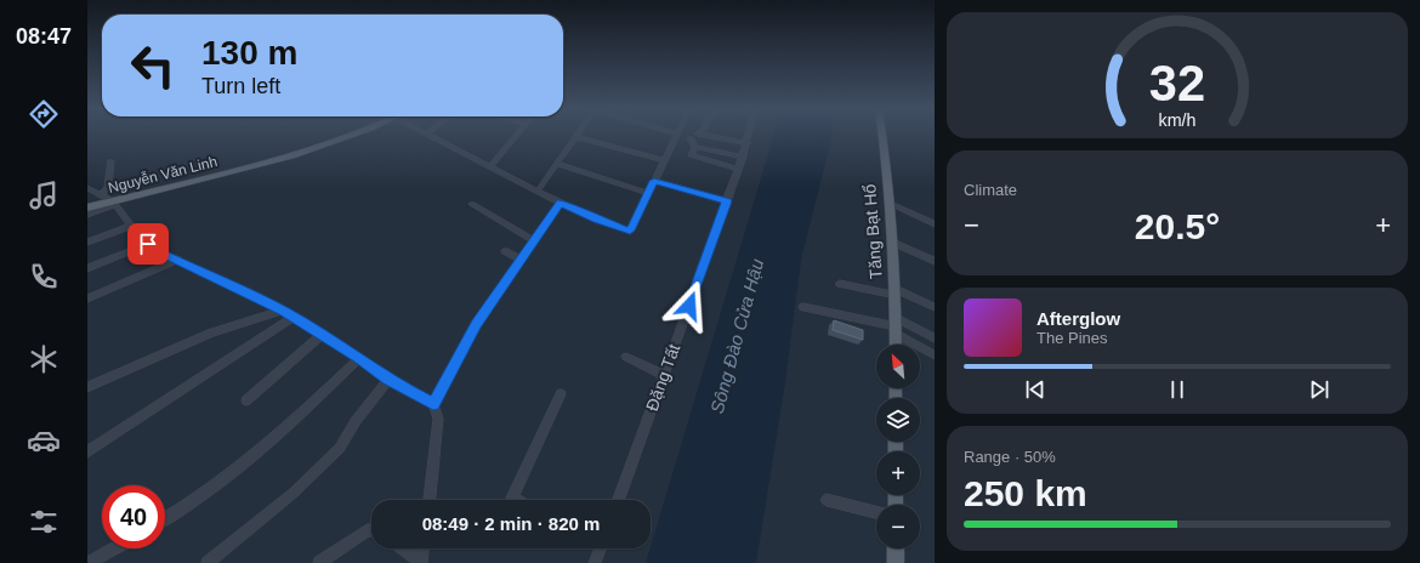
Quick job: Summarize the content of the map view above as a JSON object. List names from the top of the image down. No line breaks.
{"streets":{"main road":["Nguyễn Văn Linh","Tăng Bạt Hổ"],"street":["Đặng Tất"]},"water":["Sông Đào Cửa Hậu"],"north":"top left","page":{"tabs":"08:47","turn":["130 m","Turn left"],"tile":["Climate",["Range · 50%","250 km"]],"heat":["−","20.5°","+"],"song":["Afterglow","The Pines"],"map_buttons":["+","−"],"limit":"40","trip":"08:49 · 2 min · 820 m","gauge":["32","km/h"]}}
